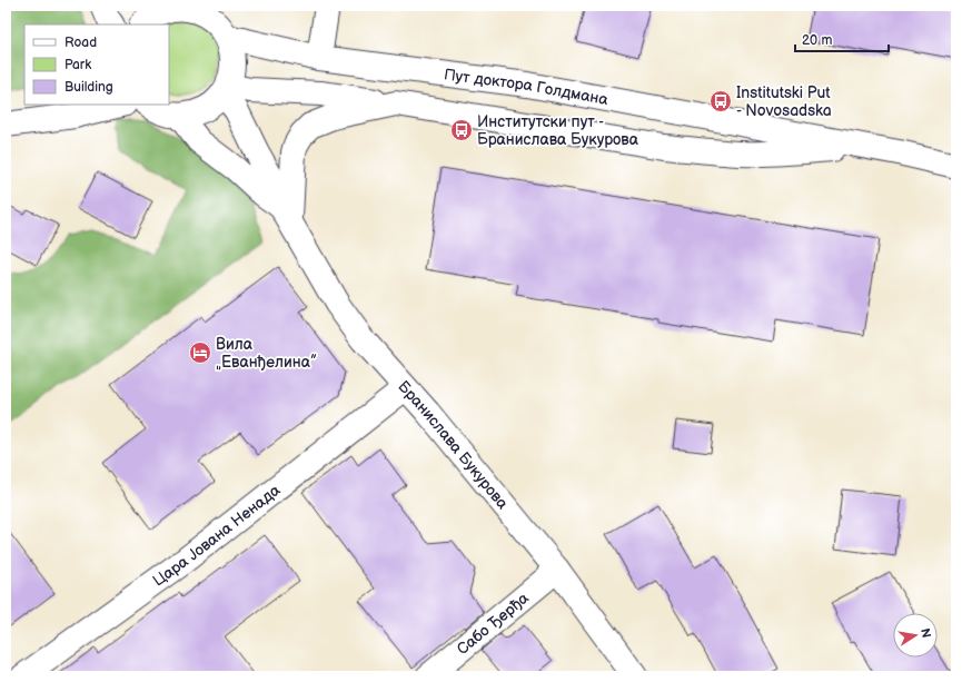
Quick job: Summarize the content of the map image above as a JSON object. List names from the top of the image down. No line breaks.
{"streets":{"street":["Пут доктора Голдмана","Бранислава Букурова","Цара Јована Ненада","Сабо Ђерђа"]},"crossings":[["Бранислава Букурова","Цара Јована Ненада"],["Бранислава Букурова","Сабо Ђерђа"]],"places":{"bus stop":["Institutski Put - Novosadska","Институтски пут - Бранислава Букурова"],"hotel":["Вила „Еванђелина”"]},"legend":["Road","Park","Building"],"scale_bar":"20 m","north":"right"}
